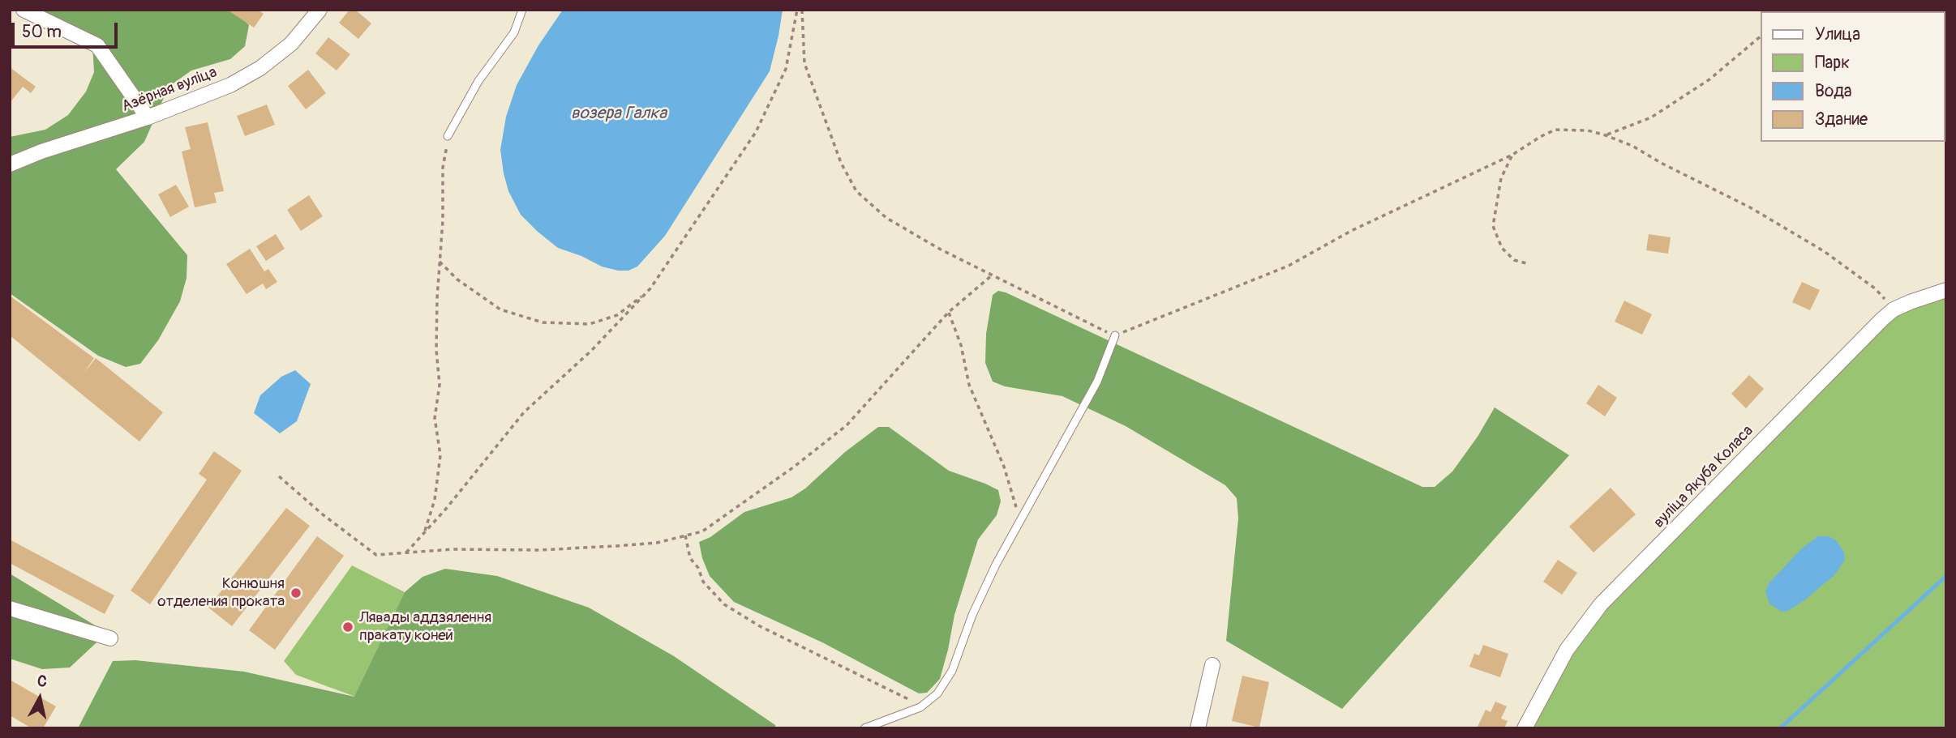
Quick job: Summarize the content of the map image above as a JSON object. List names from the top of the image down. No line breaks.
{"streets":{"street":["Азёрная вуліца","вуліца Якуба Коласа"]},"water":["возера Галка"],"places":["Конюшня отделения проката","Лявады аддзялення пракату коней"],"legend":["Улица","Парк","Вода","Здание"],"scale_bar":"50 m","north":"top"}
